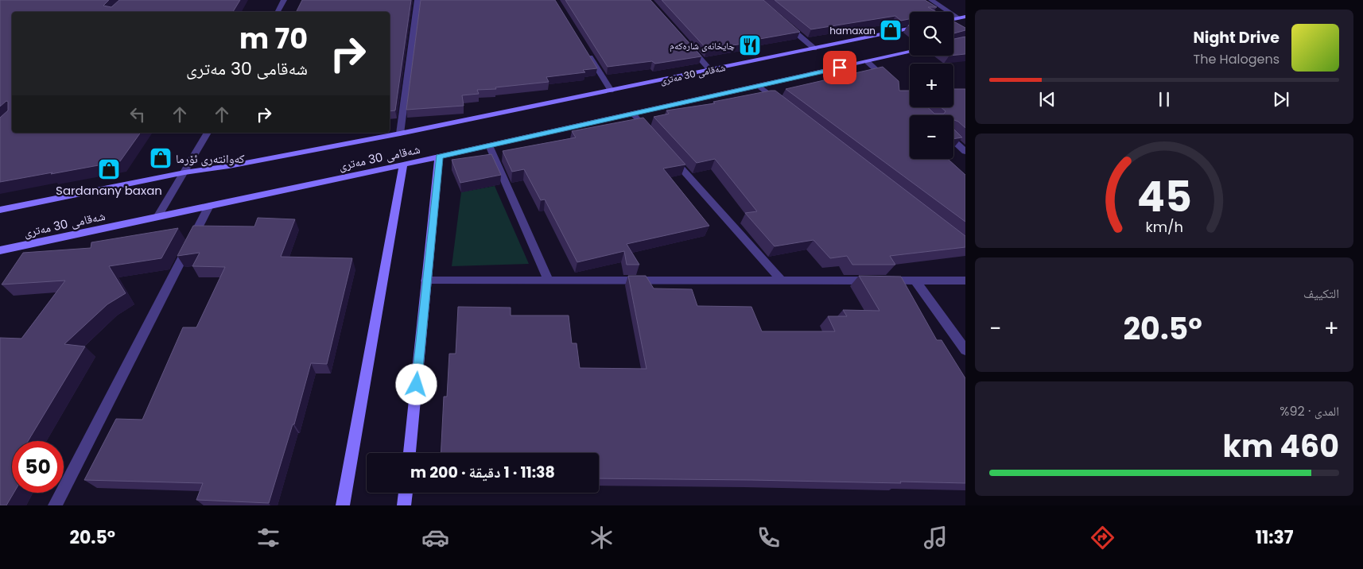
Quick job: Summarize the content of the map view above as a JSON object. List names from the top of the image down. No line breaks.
{"streets":{"main road":["شەقامی 30 مەتری"]},"places":{"shop":["hamaxan","کەوانتەری ئۆرما","Sardanany baxan"],"restaurant":["چایخانەی شارەکەم"]},"page":{"map_buttons":["+","−"],"turn":["70 m","شەقامی 30 مەتری"],"song":["Night Drive","The Halogens"],"tile":["التكييف",["المدى · 92%","460 km"]],"heat":["−","20.5°","+"],"limit":"50","trip":"11:38 · 1 دقيقة · 200 m","tabs":["11:37","20.5°"],"gauge":["45","km/h"]}}
